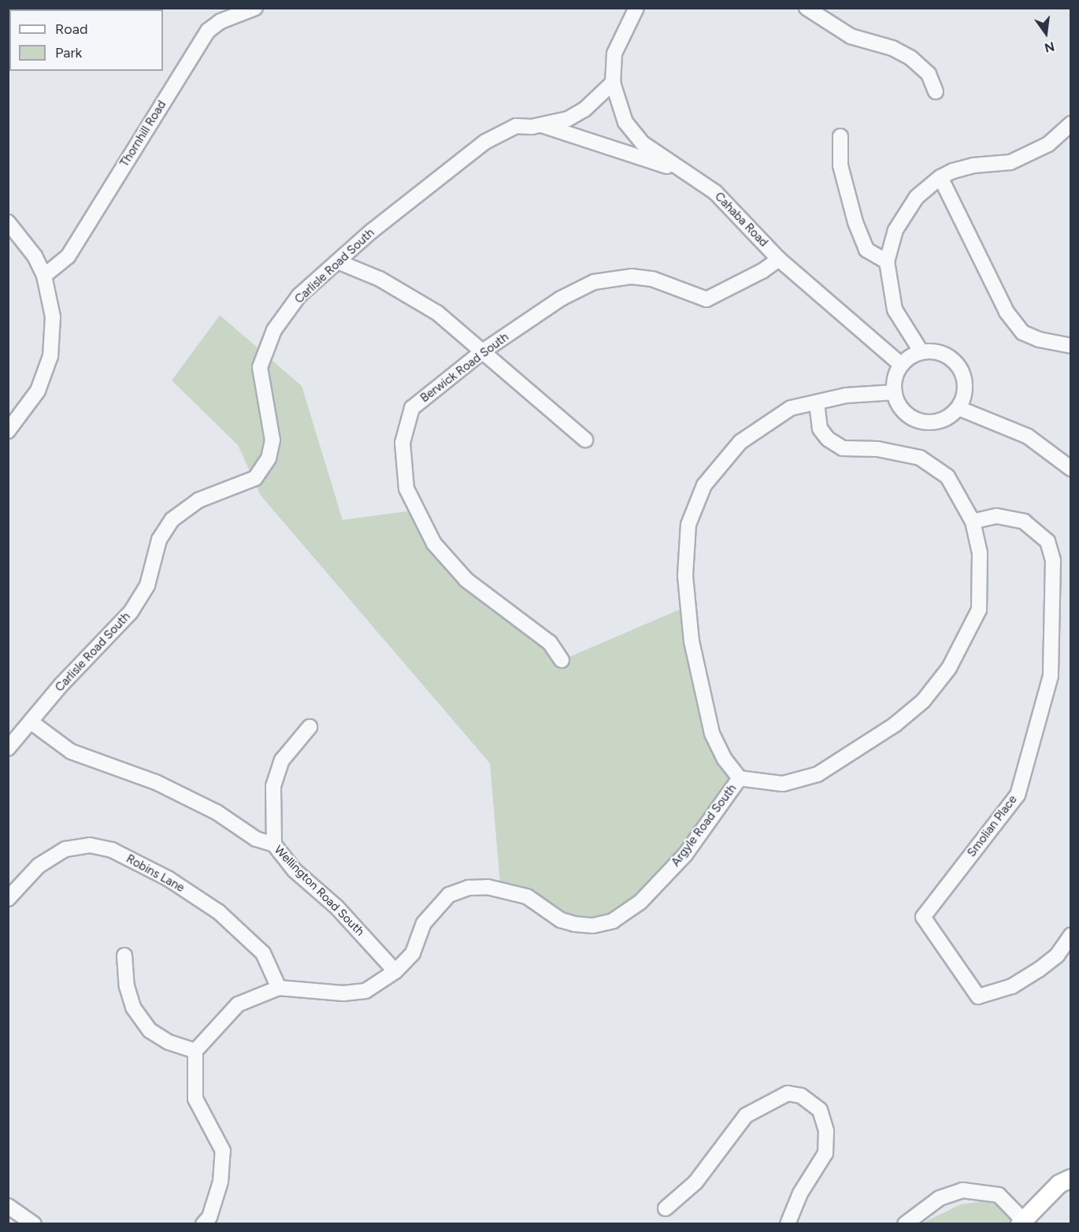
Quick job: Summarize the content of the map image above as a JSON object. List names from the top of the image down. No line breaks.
{"streets":{"street":["Thornhill Road","Cahaba Road","Carlisle Road South","Berwick Road South","Argyle Road South","Smolian Place","Robins Lane","Wellington Road South"]},"crossings":[["Cahaba Road","Carlisle Road South"],["Cahaba Road","Berwick Road South"],["Cahaba Road","Argyle Road South"],["Carlisle Road South","Wellington Road South"],["Argyle Road South","Robins Lane"],["Argyle Road South","Wellington Road South"]],"legend":["Road","Park"],"north":"bottom"}
